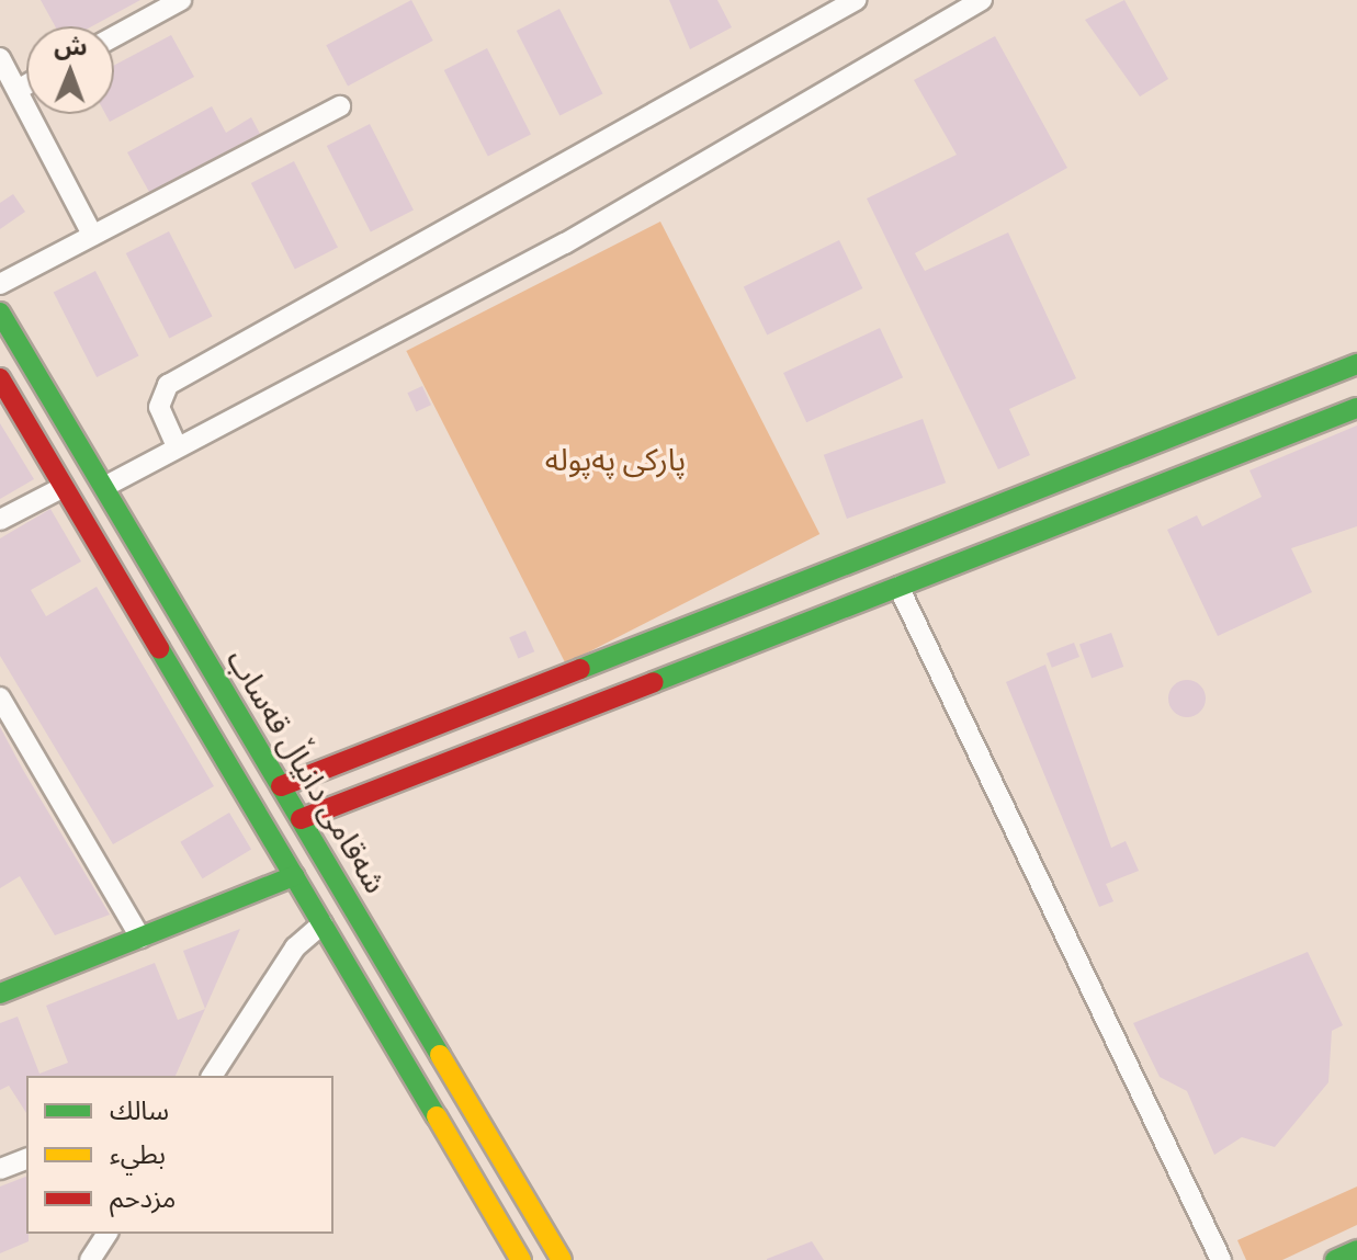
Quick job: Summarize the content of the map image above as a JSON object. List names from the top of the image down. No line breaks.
{"streets":{"street":["شەقامی دانیاڵ قەساب"]},"parks":["پارکی پەپولە"],"legend":["سالك","بطيء","مزدحم"],"north":"top"}
